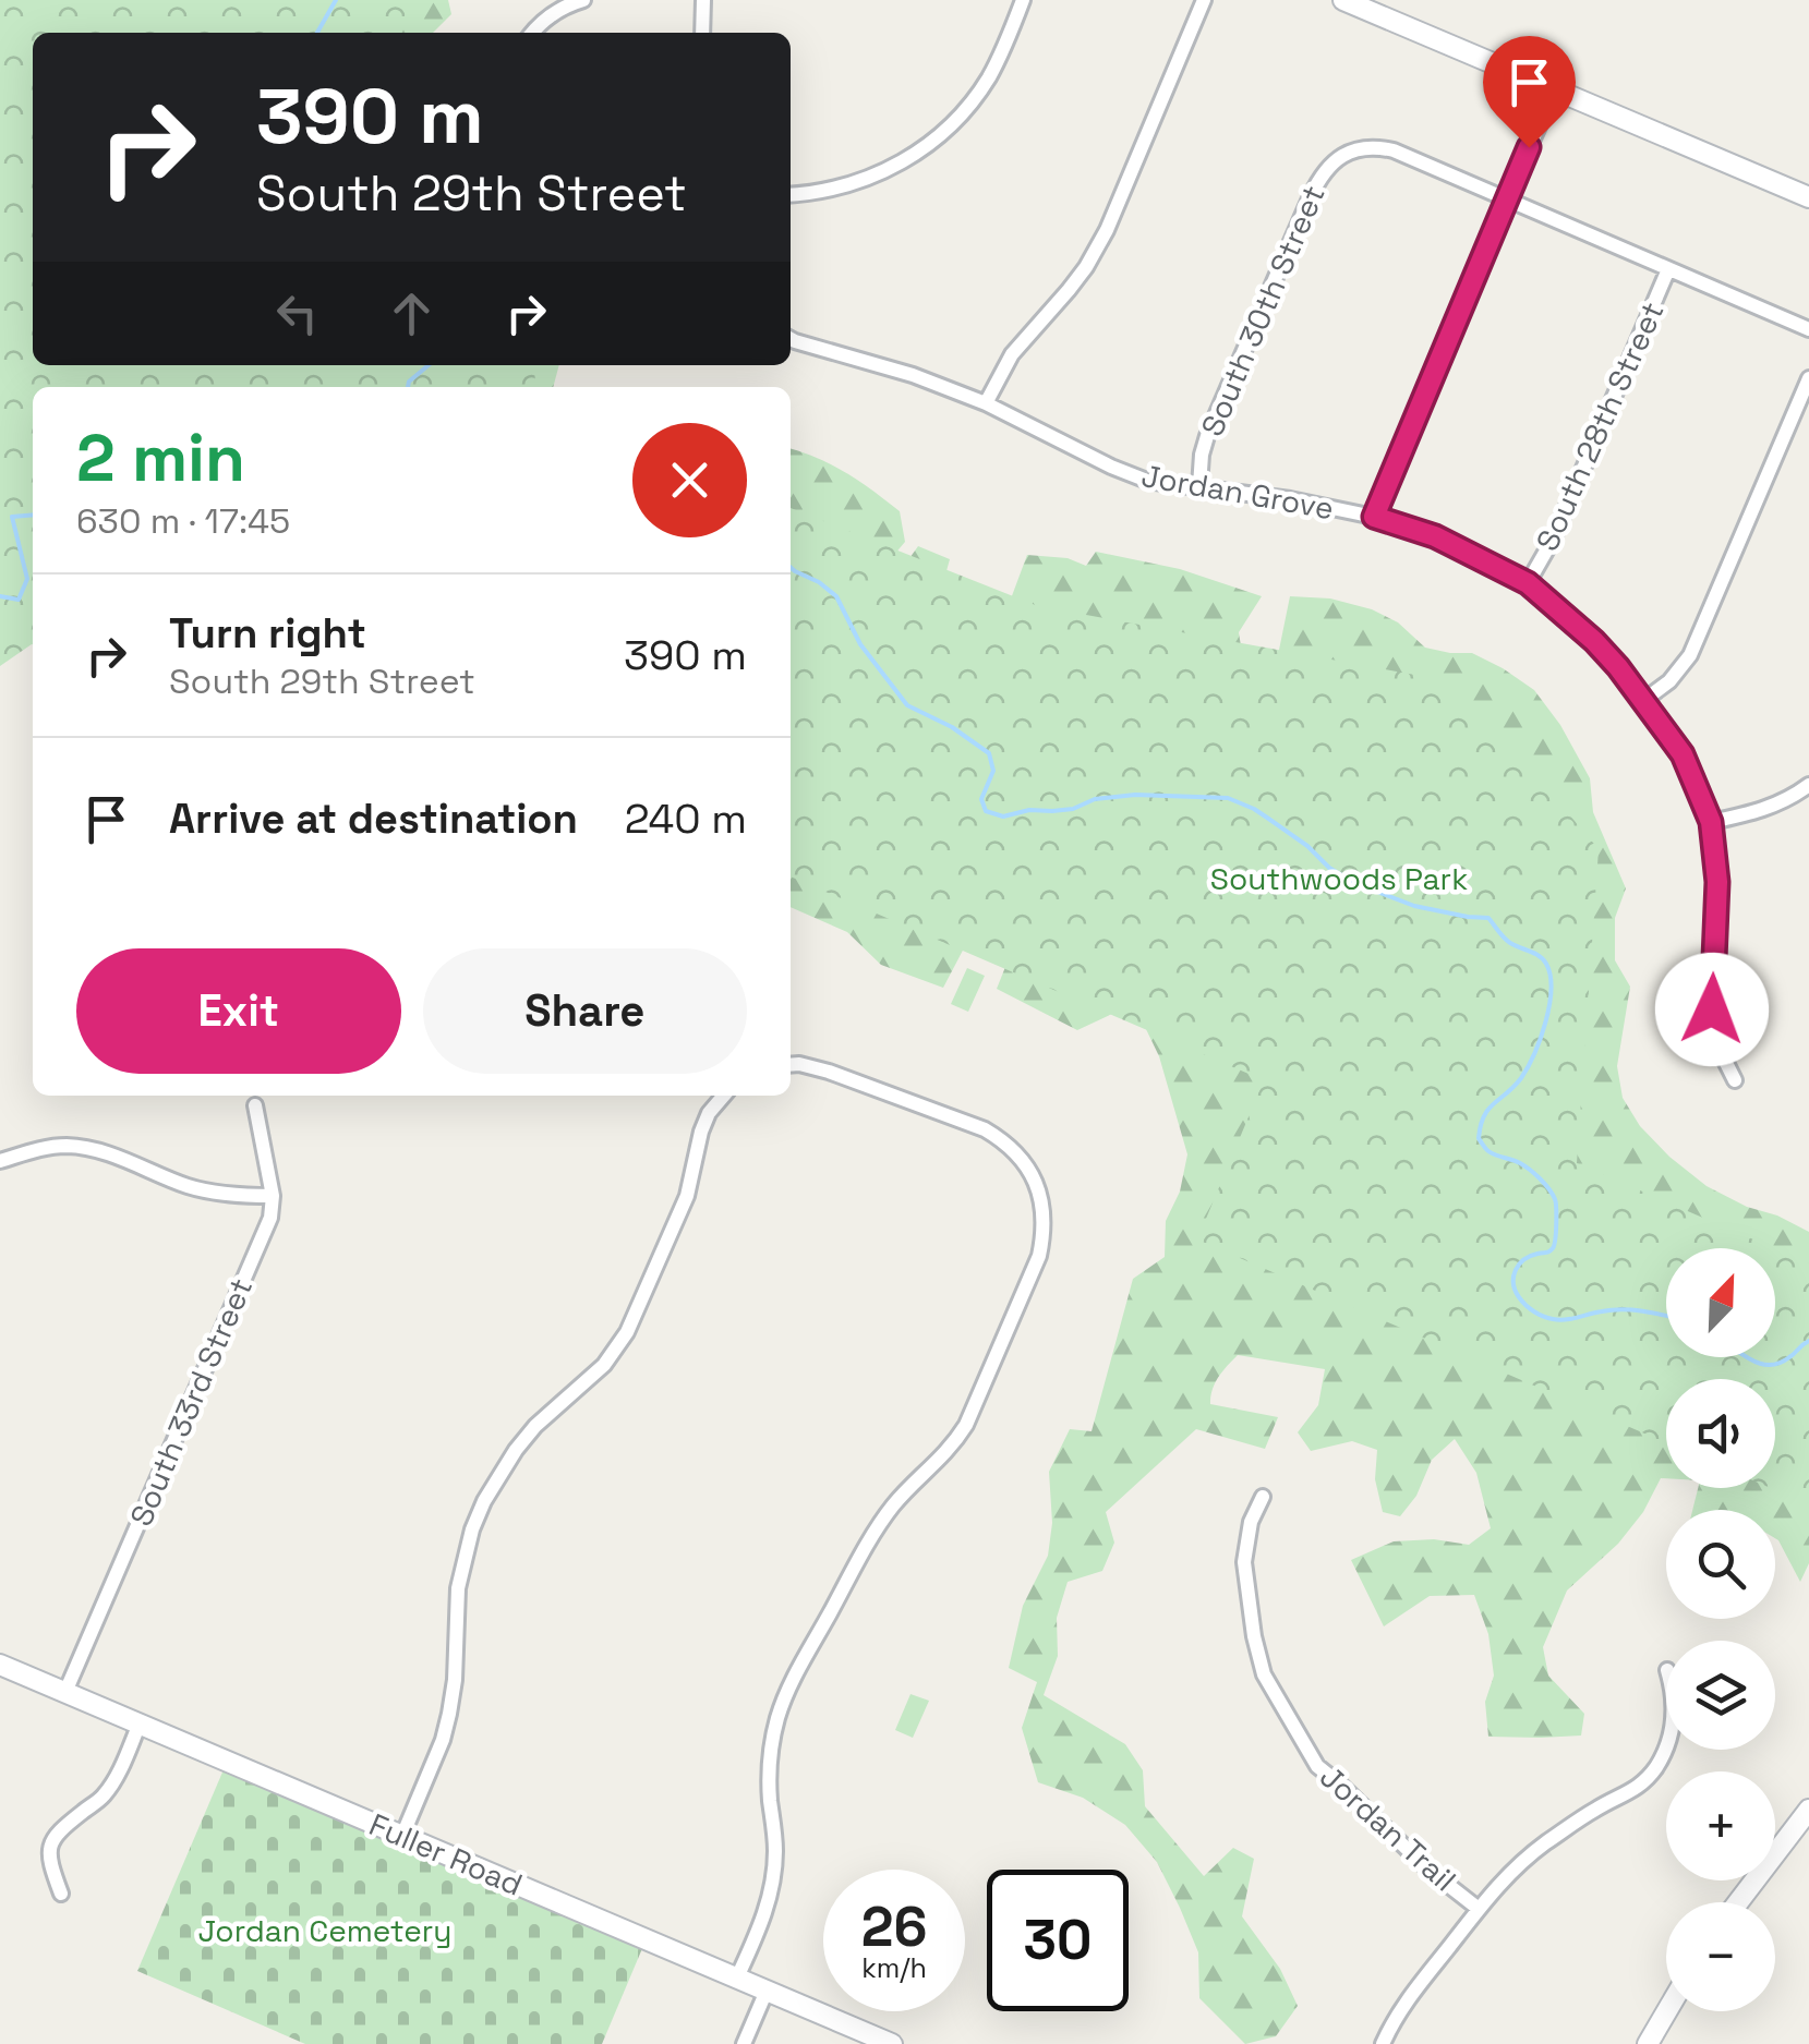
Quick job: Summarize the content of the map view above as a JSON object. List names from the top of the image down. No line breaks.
{"streets":{"street":["South 30th Street","South 28th Street","Jordan Grove","South 33rd Street","Jordan Trail","Fuller Road"]},"crossings":[["South 30th Street","Jordan Grove"],["South 28th Street","Jordan Grove"],["South 33rd Street","Fuller Road"]],"parks":["Southwoods Park","Jordan Cemetery"],"north":"top right","page":{"turn":["390 m","South 29th Street"],"heading":["2 min","630 m · 17:45"],"list":[{"name":"Turn right","note":"South 29th Street","value":"390 m"},{"name":"Arrive at destination","value":"240 m"}],"buttons":["Exit","Share"],"map_buttons":["+","−"],"speed":"26 km/h","limit":"30"}}
